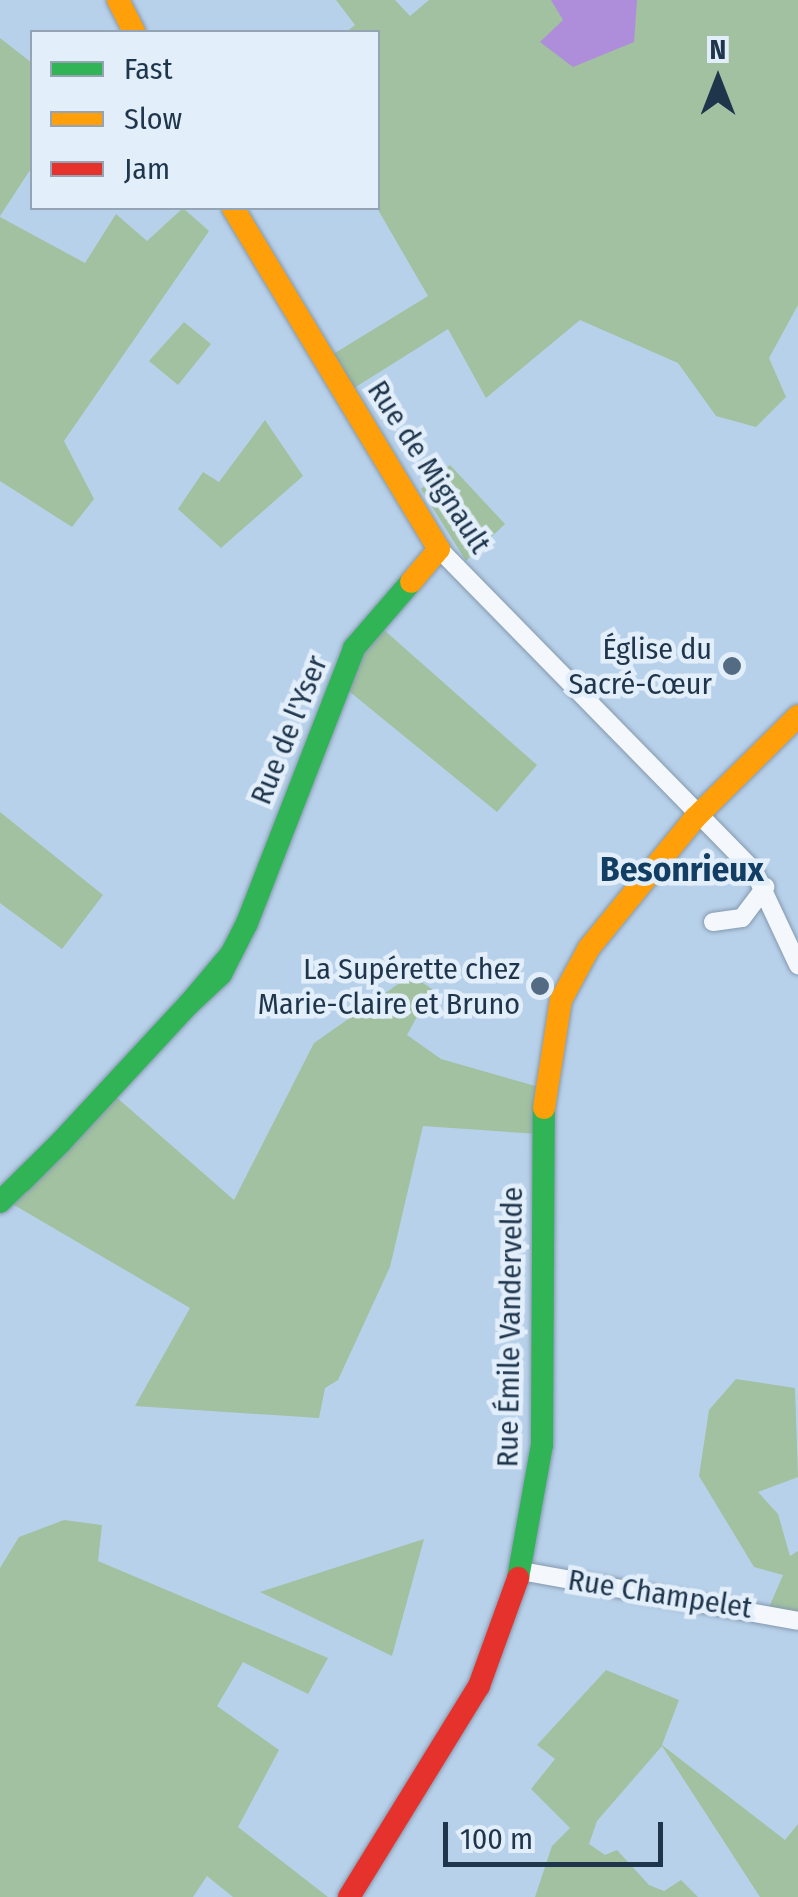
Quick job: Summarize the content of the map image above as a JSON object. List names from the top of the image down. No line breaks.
{"streets":{"street":["Rue de Mignault","Rue de l'Yser","Rue Émile Vandervelde","Rue Champelet"]},"crossings":[["Rue de Mignault","Rue de l'Yser"],["Rue de Mignault","Rue Émile Vandervelde"],["Rue Émile Vandervelde","Rue Champelet"]],"districts":["Besonrieux"],"places":["Église du Sacré-Cœur","La Supérette chez Marie-Claire et Bruno"],"legend":["Fast","Slow","Jam"],"scale_bar":"100 m","north":"top"}
